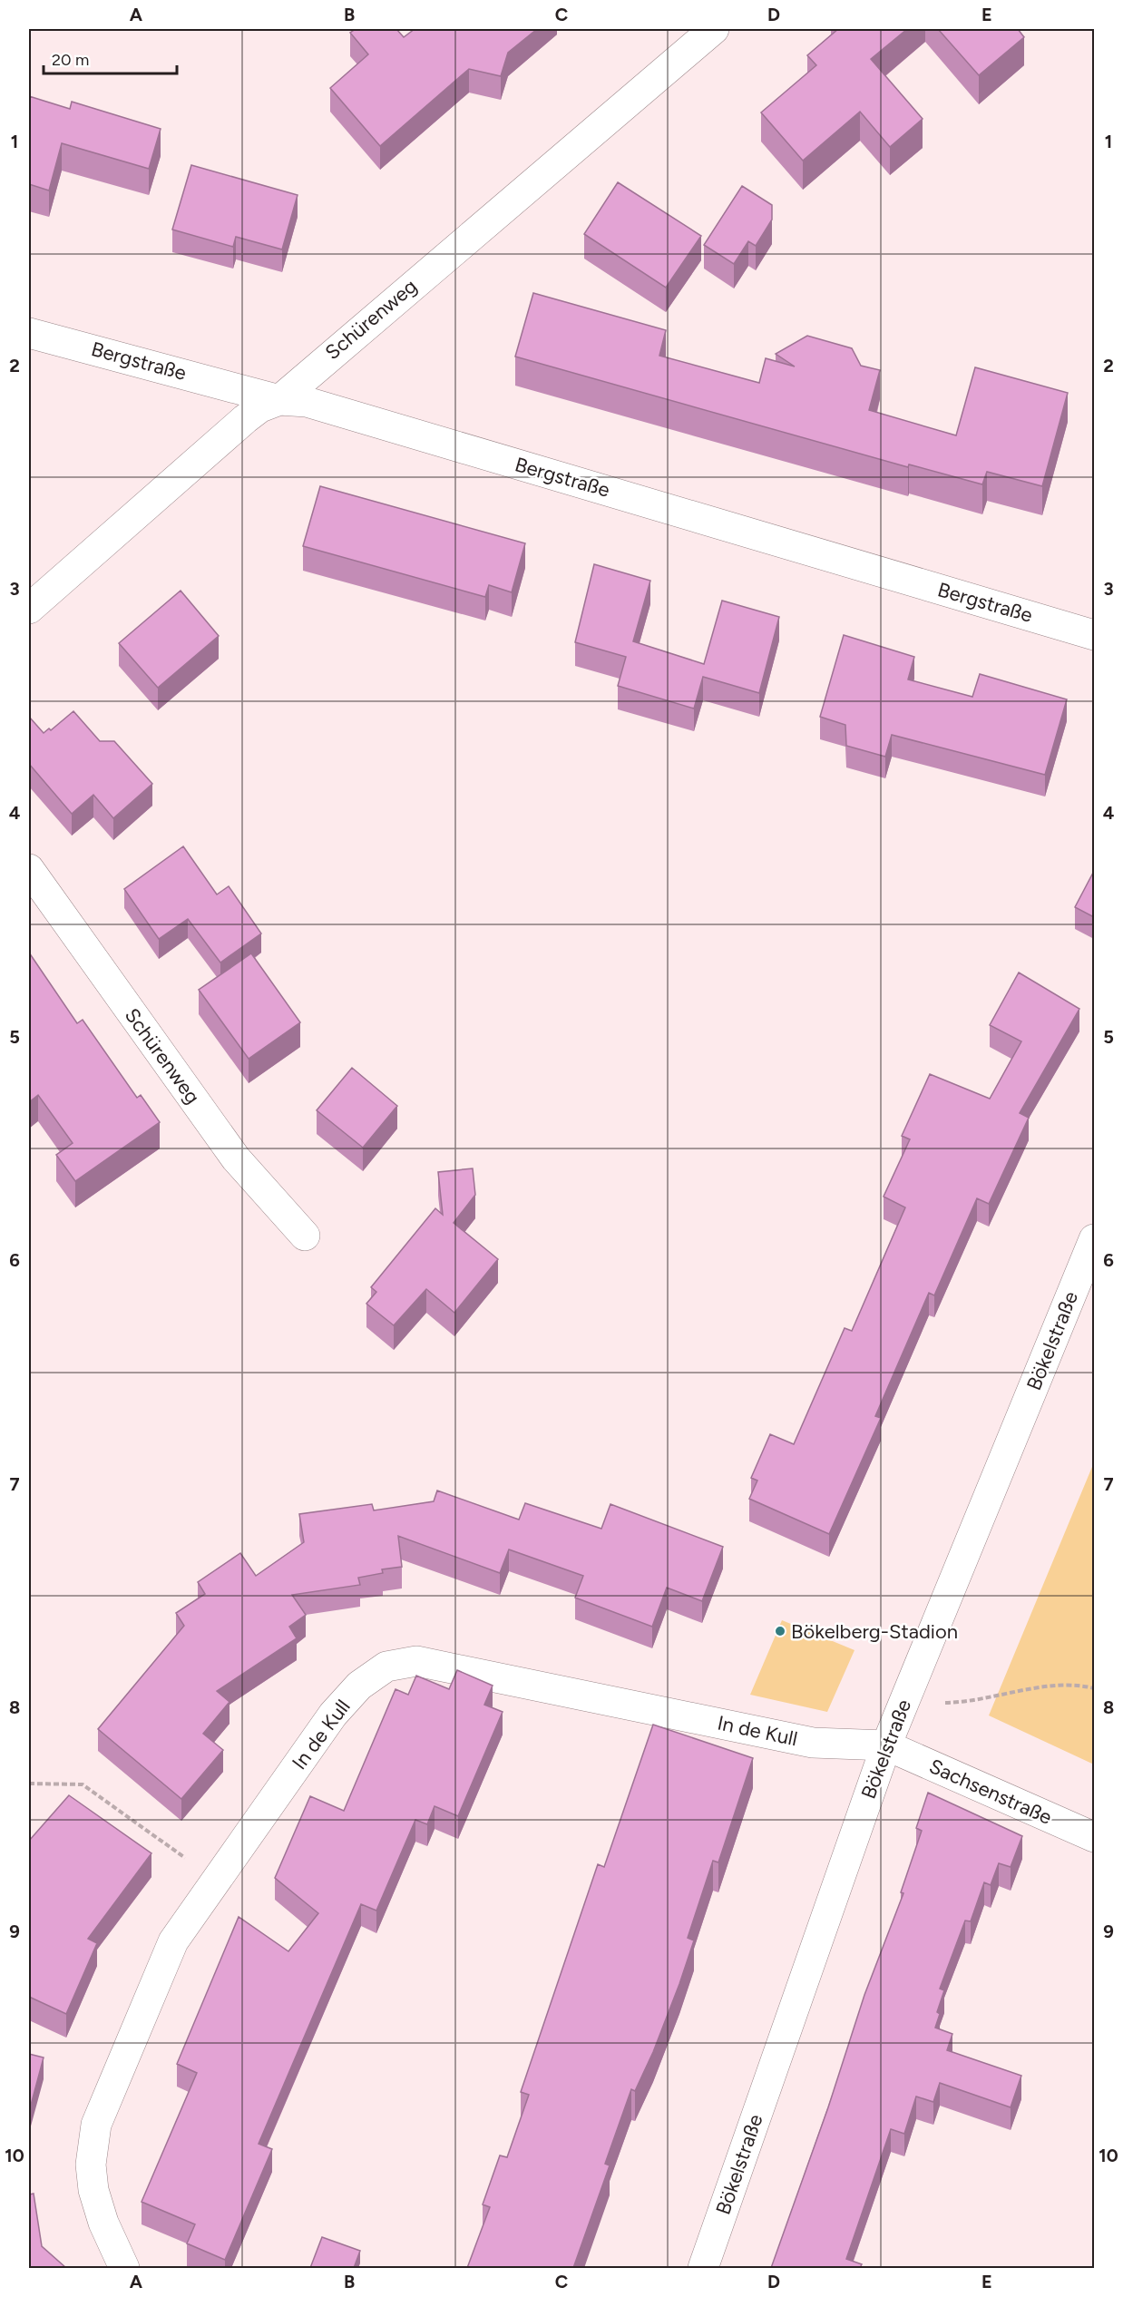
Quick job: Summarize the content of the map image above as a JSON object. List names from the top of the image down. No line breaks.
{"streets":{"street":["Schürenweg","Bergstraße","Bökelstraße","In de Kull","Sachsenstraße"]},"crossings":[["Schürenweg","Bergstraße"],["Bökelstraße","In de Kull"],["Bökelstraße","Sachsenstraße"],["In de Kull","Sachsenstraße"]],"places":["Bökelberg-Stadion"],"scale_bar":"20 m","grid":{"columns":["A","B","C","D","E"],"rows":["1","2","3","4","5","6","7","8","9","10"]}}
